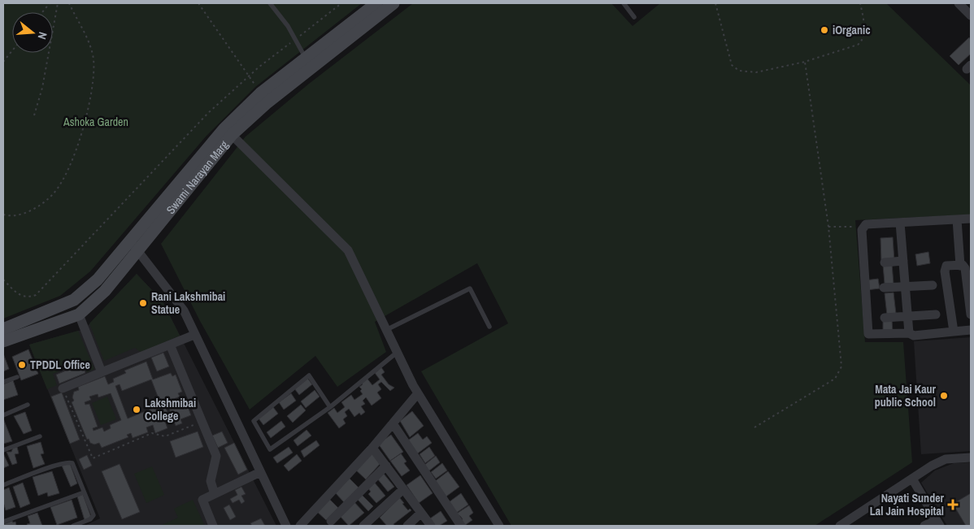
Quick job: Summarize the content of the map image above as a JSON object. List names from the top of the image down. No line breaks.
{"streets":{"main road":["Swami Narayan Marg"]},"parks":["Ashoka Garden"],"places":{"other":["iOrganic","Rani Lakshmibai Statue","TPDDL Office","Mata Jai Kaur public School","Lakshmibai College"],"health":["Nayati Sunder Lal Jain Hospital"]},"north":"right"}
